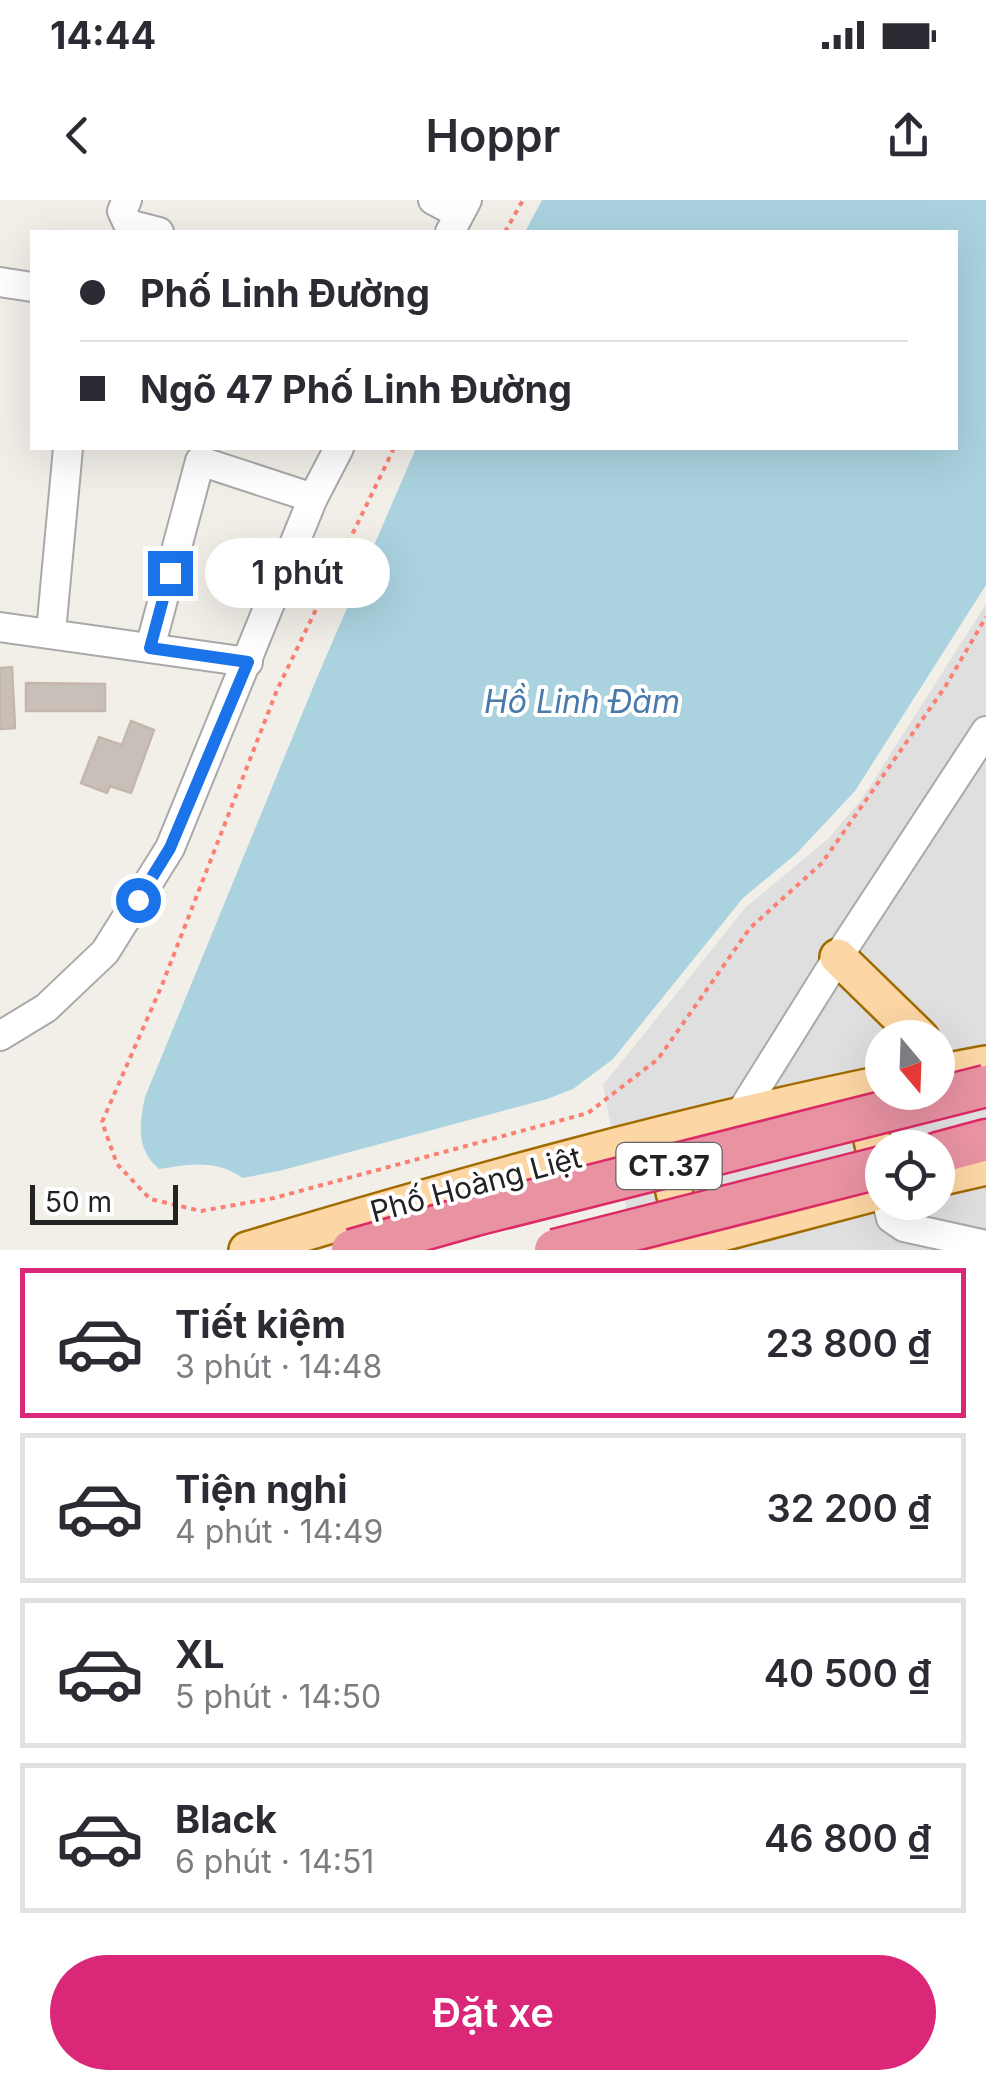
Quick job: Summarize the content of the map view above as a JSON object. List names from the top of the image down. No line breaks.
{"streets":{"highway":["CT.37"],"main road":["Phố Hoàng Liệt"]},"water":["Hồ Linh Đàm"],"scale_bar":"50 m","north":"bottom","page":{"status":"14:44","header":"Hoppr","banner":["Phố Linh Đường","Ngõ 47 Phố Linh Đường"],"bubble":"1 phút","scale":"50 m","list":[{"name":"Tiết kiệm","note":"3 phút · 14:48","value":"23 800 ₫"},{"name":"Tiện nghi","note":"4 phút · 14:49","value":"32 200 ₫"},{"name":"XL","note":"5 phút · 14:50","value":"40 500 ₫"},{"name":"Black","note":"6 phút · 14:51","value":"46 800 ₫"}],"buttons":"Đặt xe"}}
